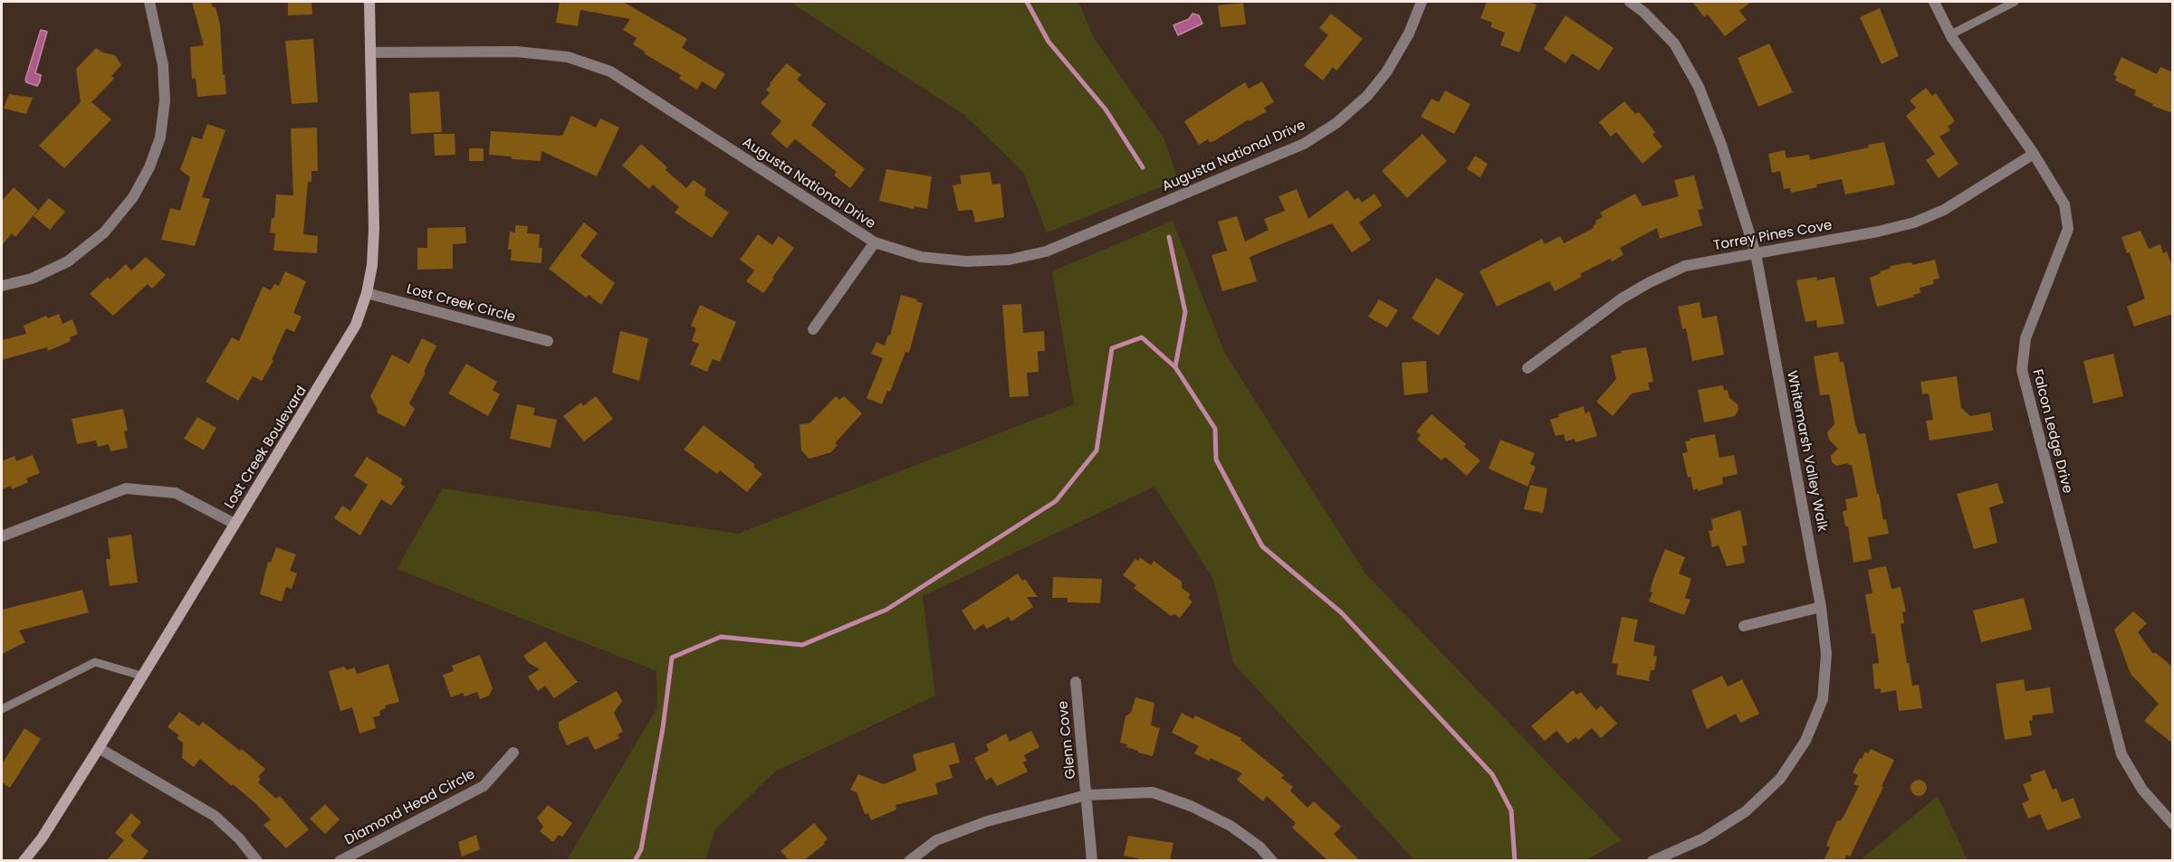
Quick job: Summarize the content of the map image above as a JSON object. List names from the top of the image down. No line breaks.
{"streets":{"street":["Augusta National Drive","Torrey Pines Cove","Lost Creek Circle","Falcon Ledge Drive","Lost Creek Boulevard","Whitemarsh Valley Walk","Glenn Cove","Diamond Head Circle"]},"crossings":[["Augusta National Drive","Lost Creek Boulevard"],["Torrey Pines Cove","Falcon Ledge Drive"],["Torrey Pines Cove","Whitemarsh Valley Walk"],["Lost Creek Circle","Lost Creek Boulevard"]]}
